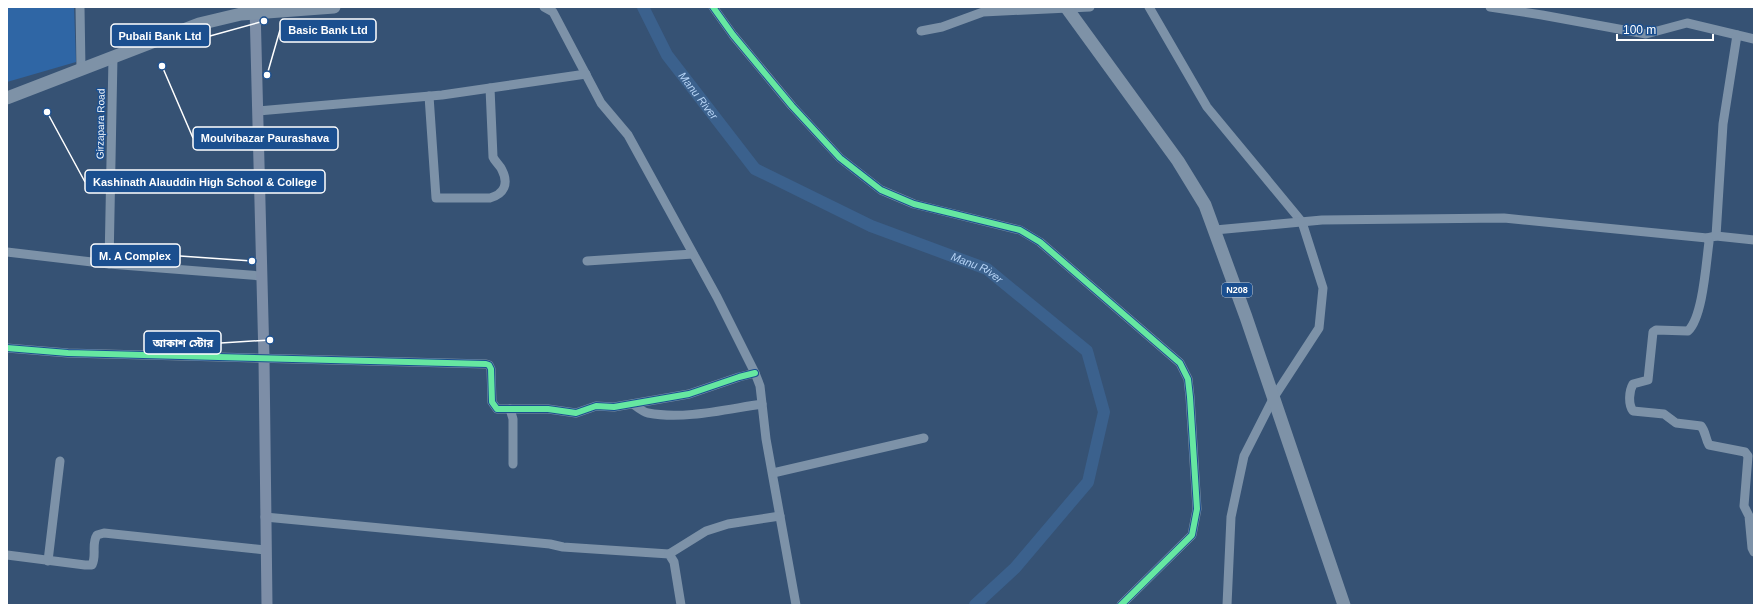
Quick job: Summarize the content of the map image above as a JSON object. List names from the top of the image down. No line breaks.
{"streets":{"highway":["N208"],"street":["Girzapara Road"]},"water":["Manu River"],"places":["Pubali Bank Ltd","Moulvibazar Paurashava","Basic Bank Ltd","Kashinath Alauddin High School & College","M. A Complex","আকাশ স্টোর"],"scale_bar":"100 m"}
